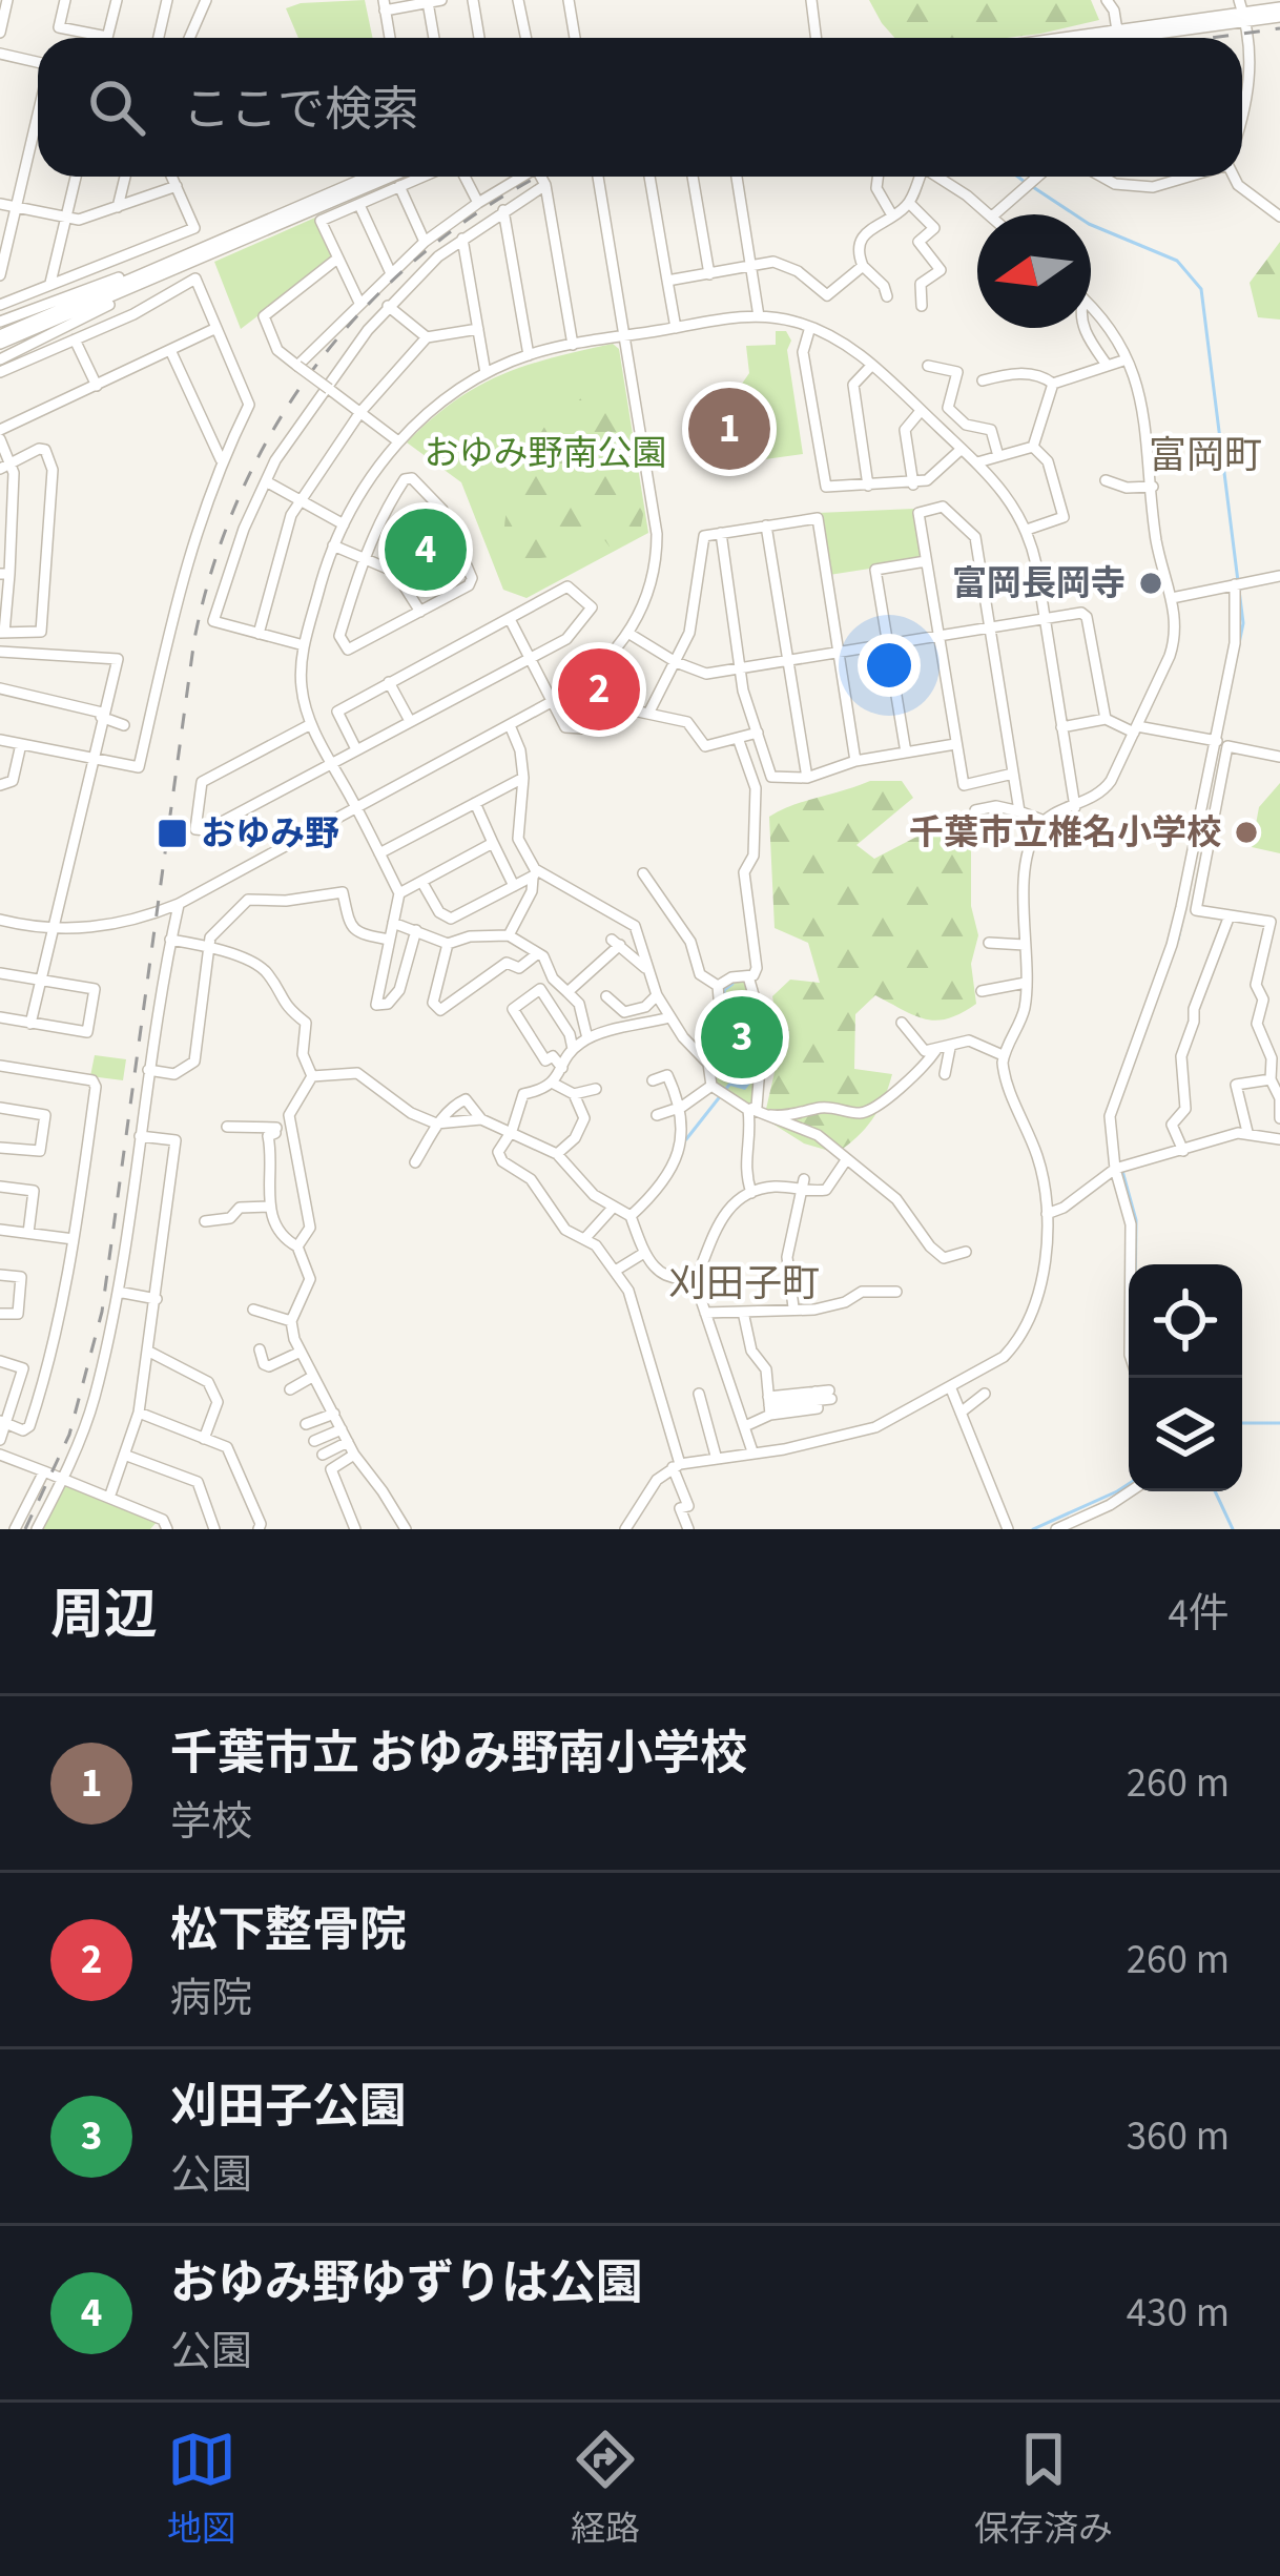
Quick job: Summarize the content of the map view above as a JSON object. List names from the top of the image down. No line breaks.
{"districts":["富岡町","刈田子町"],"parks":["おゆみ野南公園"],"places":{"other":["富岡長岡寺","千葉市立椎名小学校"],"transit":["おゆみ野"]},"north":"left","page":{"search":"ここで検索","pins":["1","4","2","3"],"heading":["周辺","4件"],"list":[{"mark":"1","name":"千葉市立 おゆみ野南小学校","note":"学校","value":"260 m"},{"mark":"2","name":"松下整骨院","note":"病院","value":"260 m"},{"mark":"3","name":"刈田子公園","note":"公園","value":"360 m"},{"mark":"4","name":"おゆみ野ゆずりは公園","note":"公園","value":"430 m"}],"nav":["地図","経路","保存済み"]}}
